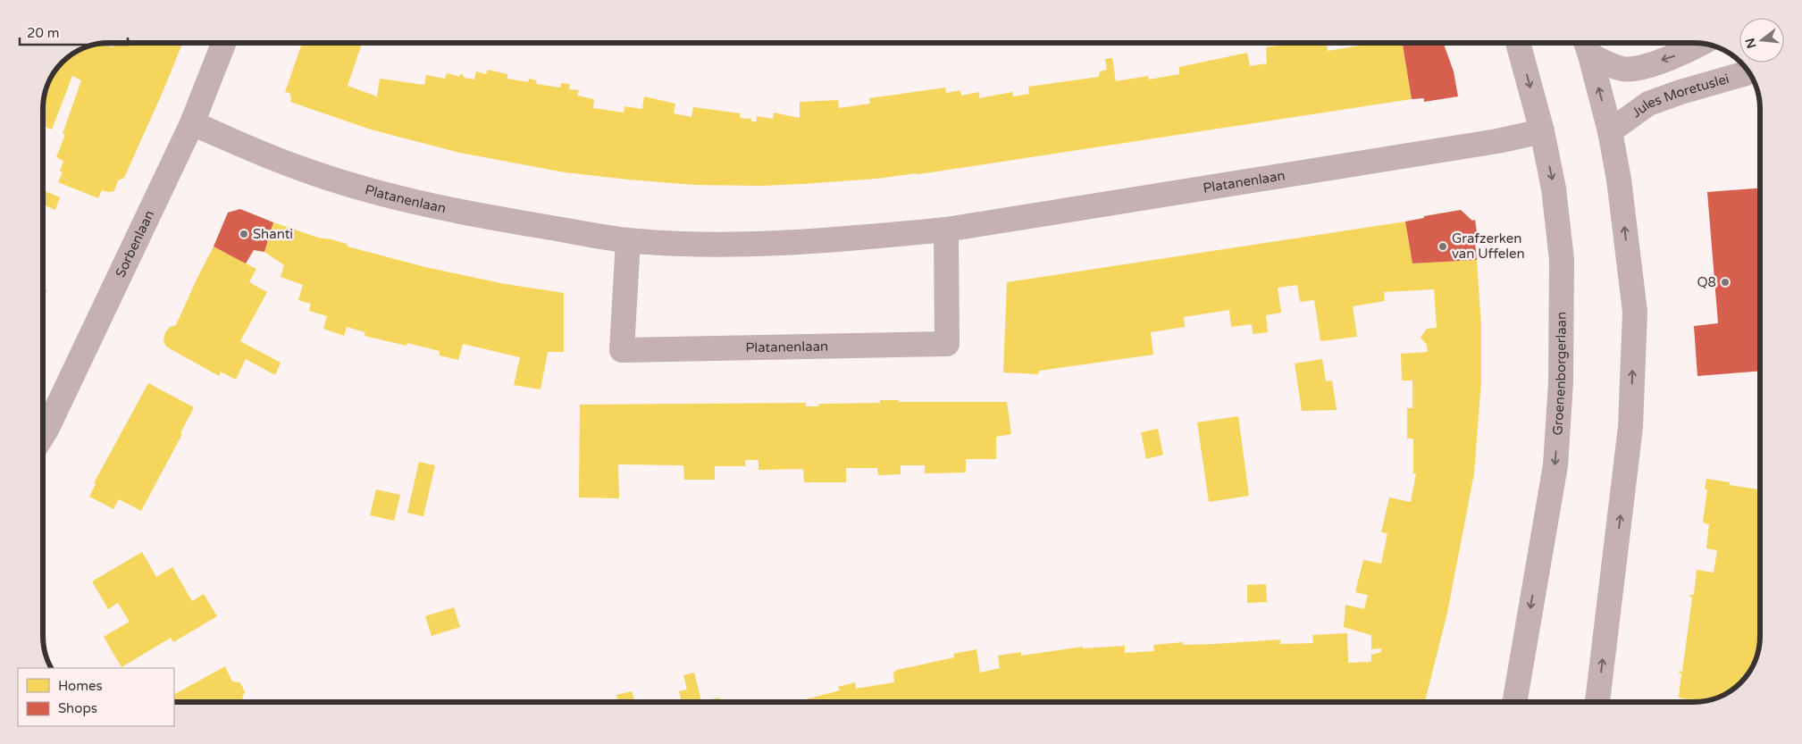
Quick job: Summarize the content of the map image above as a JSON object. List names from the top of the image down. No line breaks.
{"streets":{"street":["Jules Moretuslei","Platanenlaan","Sorbenlaan","Groenenborgerlaan"]},"crossings":[["Platanenlaan","Sorbenlaan"],["Platanenlaan","Groenenborgerlaan"]],"places":["Shanti","Grafzerken van Uffelen","Q8"],"legend":["Homes","Shops"],"scale_bar":"20 m","north":"left"}
